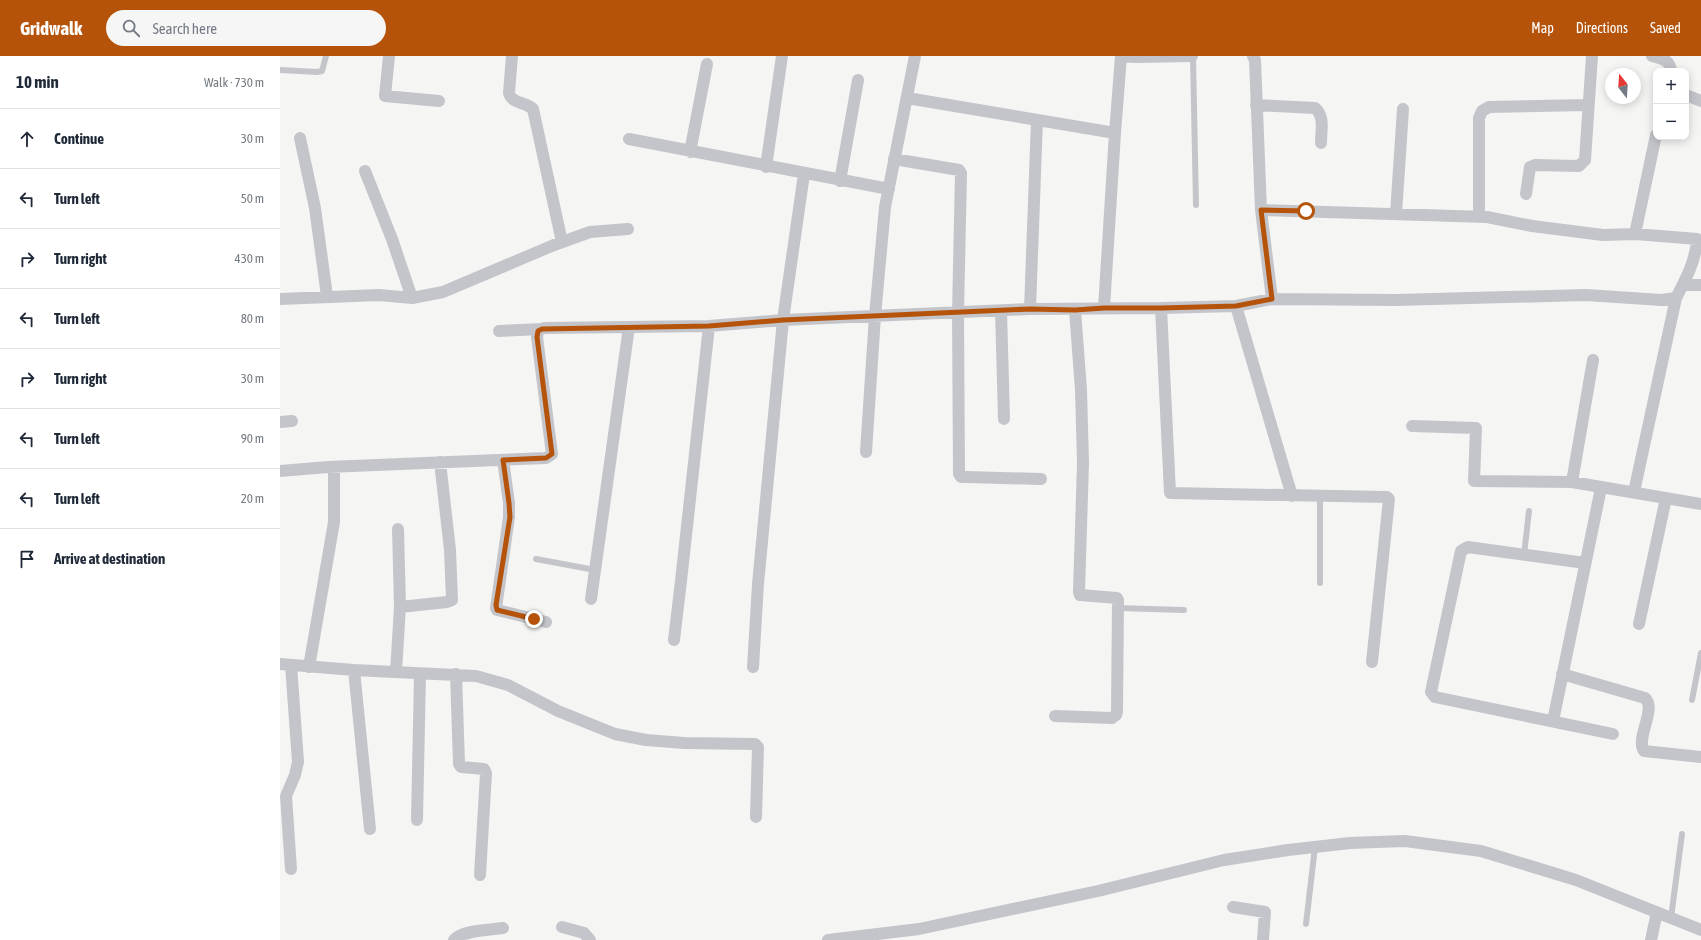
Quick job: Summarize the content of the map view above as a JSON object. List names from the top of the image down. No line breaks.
{"north":"top","page":{"header":"Gridwalk","search":"Search here","nav":["Map","Directions","Saved"],"heading":["10 min","Walk · 730 m"],"map_buttons":["+","−"],"list":[["Continue","30 m"],["Turn left","50 m"],["Turn right","430 m"],["Turn left","80 m"],["Turn right","30 m"],["Turn left","90 m"],["Turn left","20 m"],"Arrive at destination"]}}
